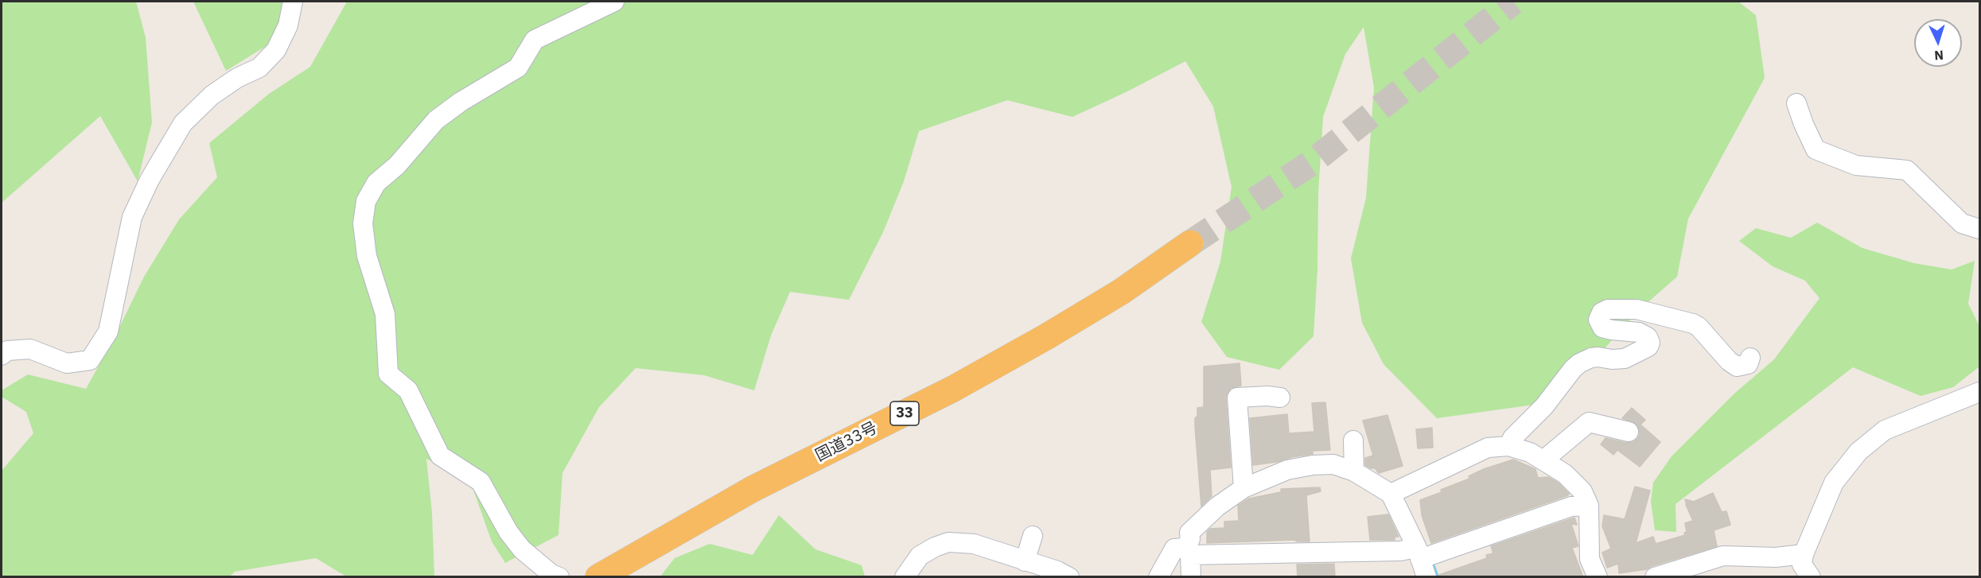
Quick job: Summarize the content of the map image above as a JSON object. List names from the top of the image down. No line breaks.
{"streets":{"highway":["33","国道33号"]},"north":"bottom"}
